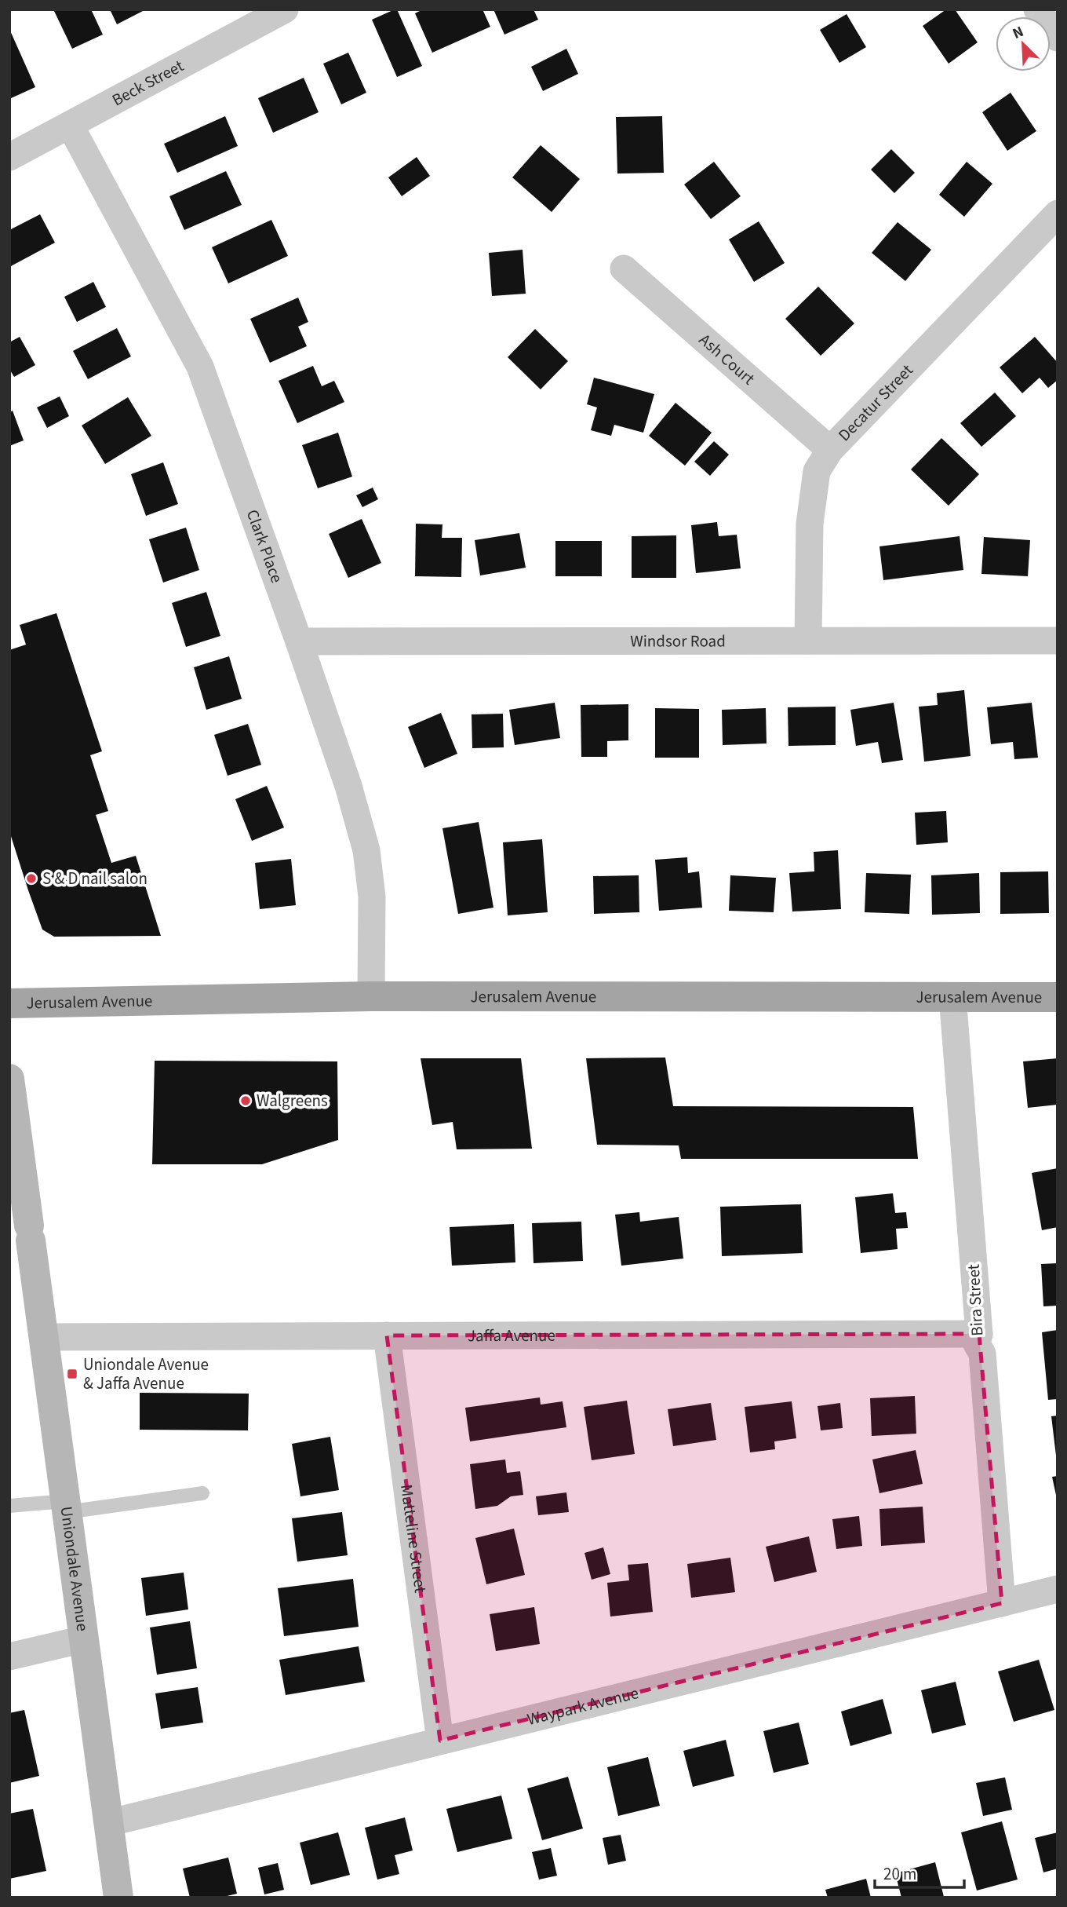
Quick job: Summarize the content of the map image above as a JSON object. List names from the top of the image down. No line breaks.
{"streets":{"main road":["Jerusalem Avenue","Uniondale Avenue"],"street":["Beck Street","Ash Court","Decatur Street","Clark Place","Windsor Road","Bira Street","Jaffa Avenue","Matteline Street","Waypark Avenue"]},"crossings":[["Beck Street","Clark Place"],["Ash Court","Decatur Street"],["Decatur Street","Windsor Road"],["Clark Place","Windsor Road"],["Clark Place","Jerusalem Avenue"],["Jerusalem Avenue","Bira Street"],["Bira Street","Jaffa Avenue"],["Bira Street","Waypark Avenue"],["Jaffa Avenue","Matteline Street"],["Jaffa Avenue","Uniondale Avenue"],["Matteline Street","Waypark Avenue"],["Uniondale Avenue","Waypark Avenue"]],"places":{"other":["S & D nail salon","Walgreens"],"transit":["Uniondale Avenue & Jaffa Avenue"]},"scale_bar":"20 m","north":"top left"}
